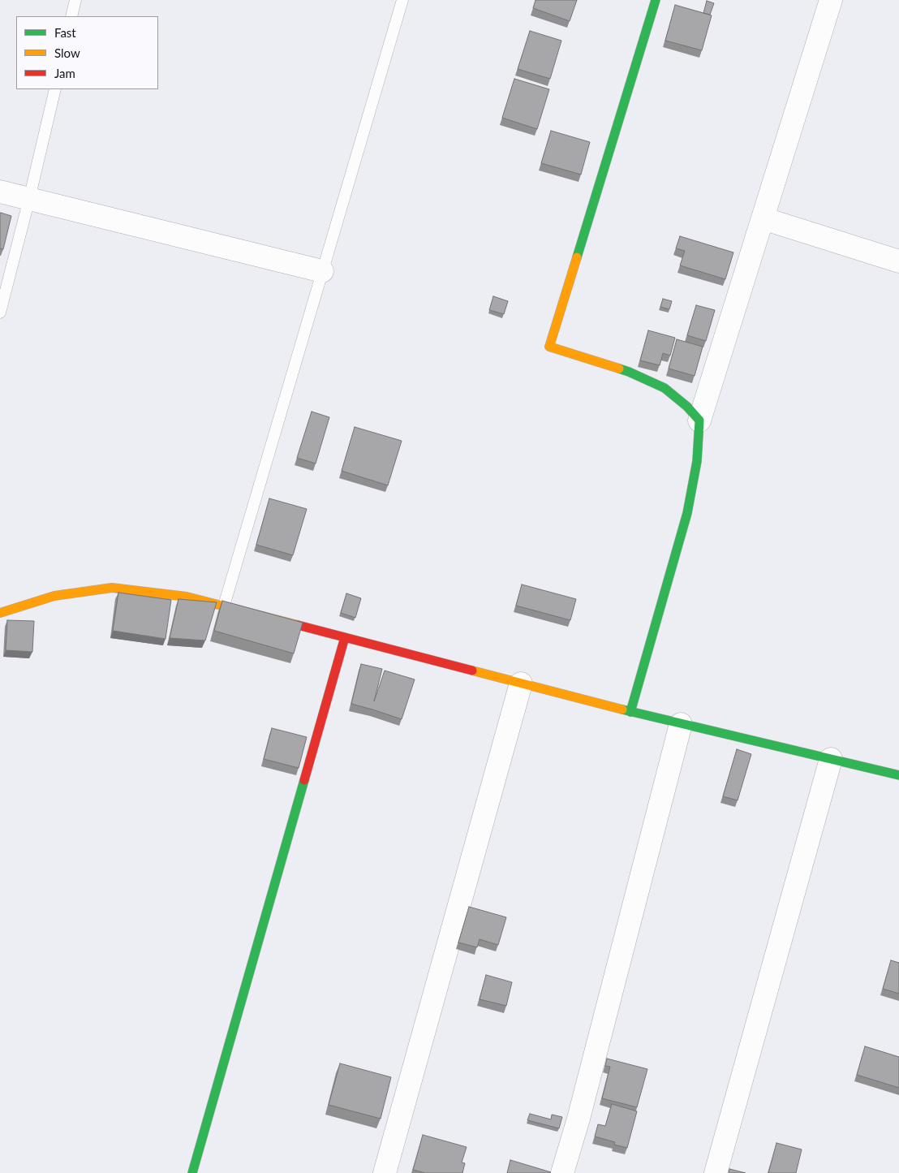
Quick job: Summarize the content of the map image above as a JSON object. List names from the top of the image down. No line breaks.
{"legend":["Fast","Slow","Jam"]}
